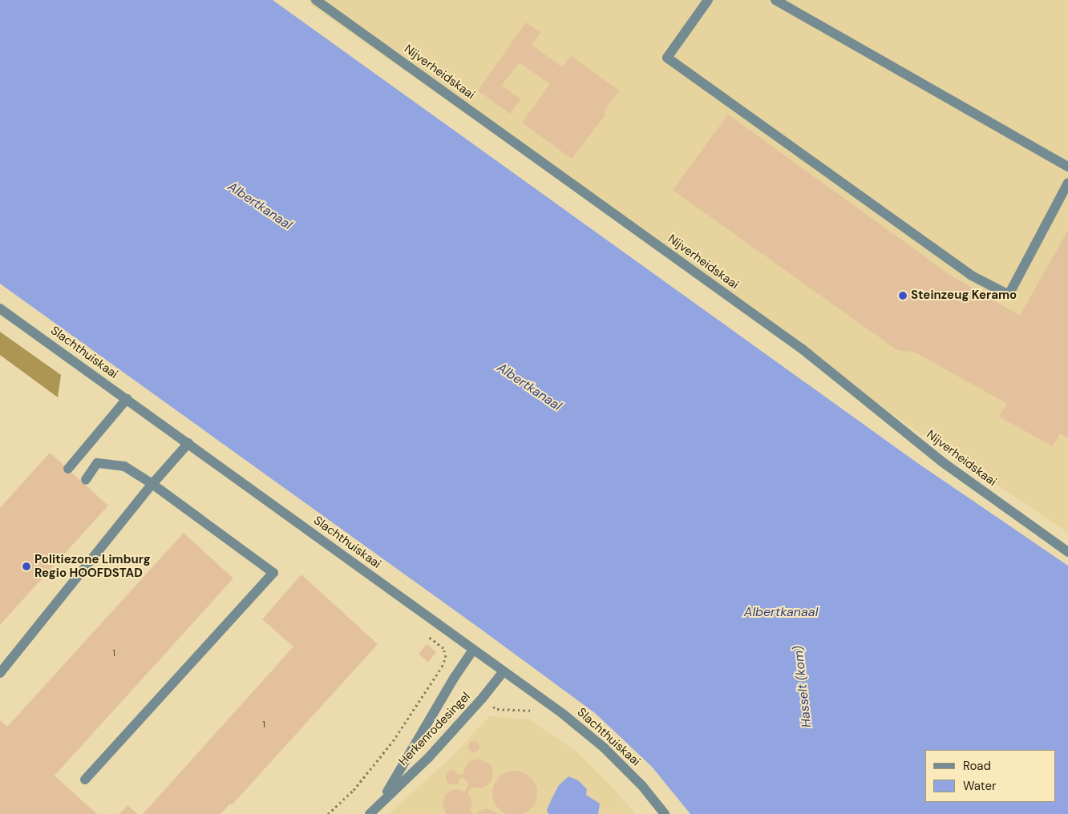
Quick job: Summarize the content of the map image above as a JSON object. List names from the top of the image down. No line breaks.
{"streets":{"street":["Nijverheidskaai","Slachthuiskaai","Herkenrodesingel"]},"crossings":[["Slachthuiskaai","Herkenrodesingel"]],"water":["Albertkanaal","Hasselt (kom)"],"places":["Steinzeug Keramo","Politiezone Limburg Regio HOOFDSTAD"],"house_numbers":["1","1"],"legend":["Road","Water"]}
